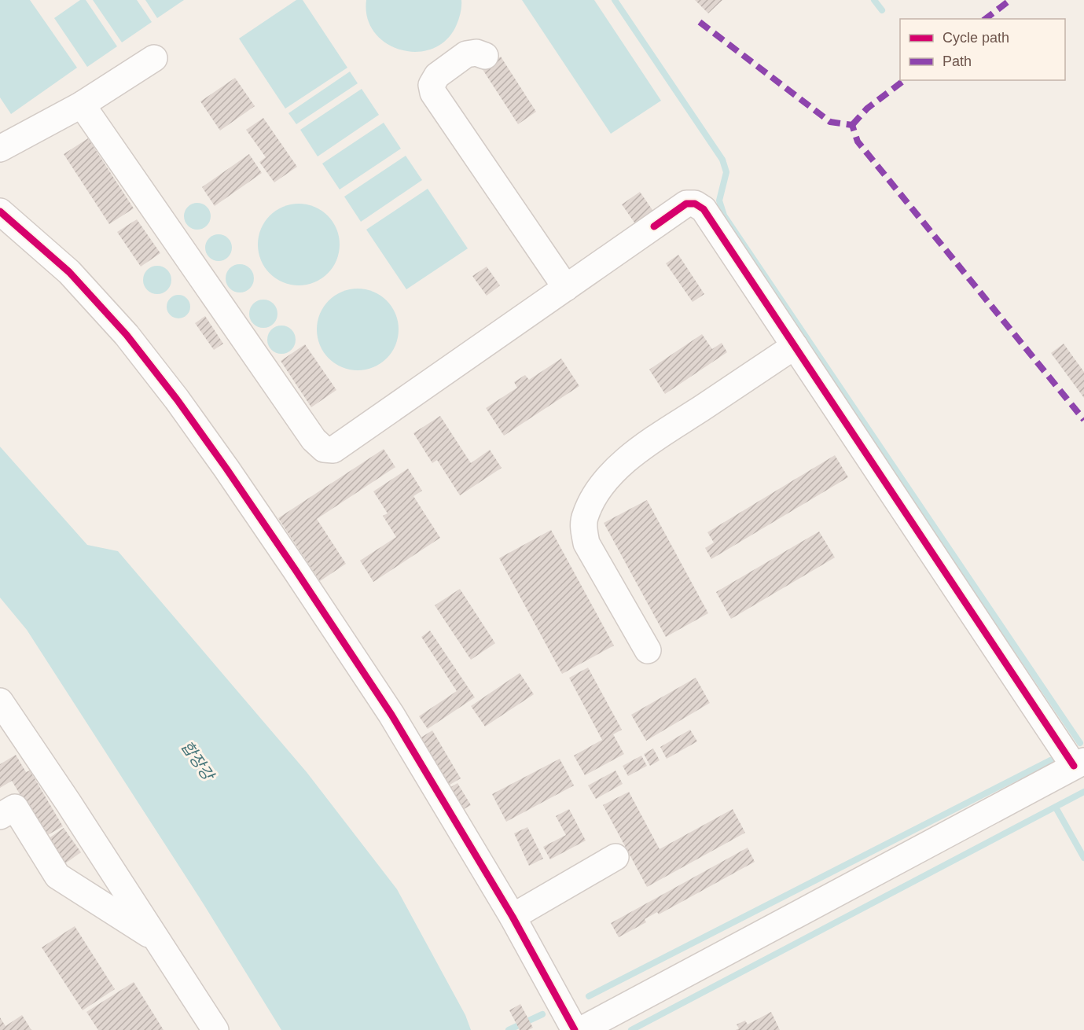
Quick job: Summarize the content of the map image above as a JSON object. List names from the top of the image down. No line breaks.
{"water":["합장강"],"legend":["Cycle path","Path"]}
